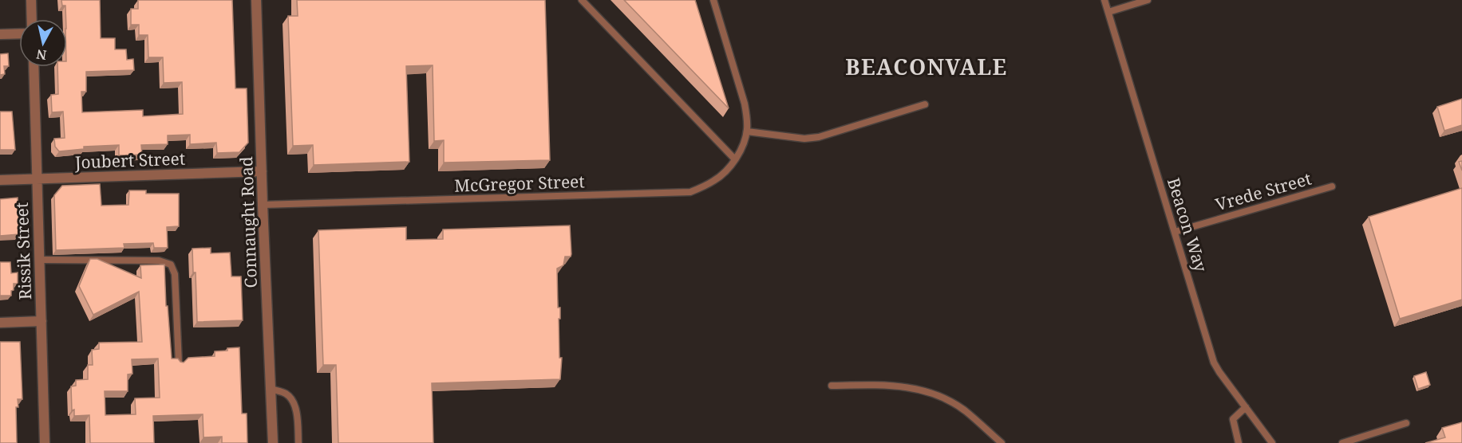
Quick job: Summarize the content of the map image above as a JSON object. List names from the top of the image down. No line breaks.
{"streets":{"street":["Joubert Street","Connaught Road","Rissik Street"],"lane":["McGregor Street","Vrede Street","Beacon Way"]},"crossings":[["Joubert Street","Connaught Road"],["Joubert Street","Rissik Street"],["McGregor Street","Connaught Road"],["Vrede Street","Beacon Way"]],"districts":["BEACONVALE"],"north":"bottom"}
